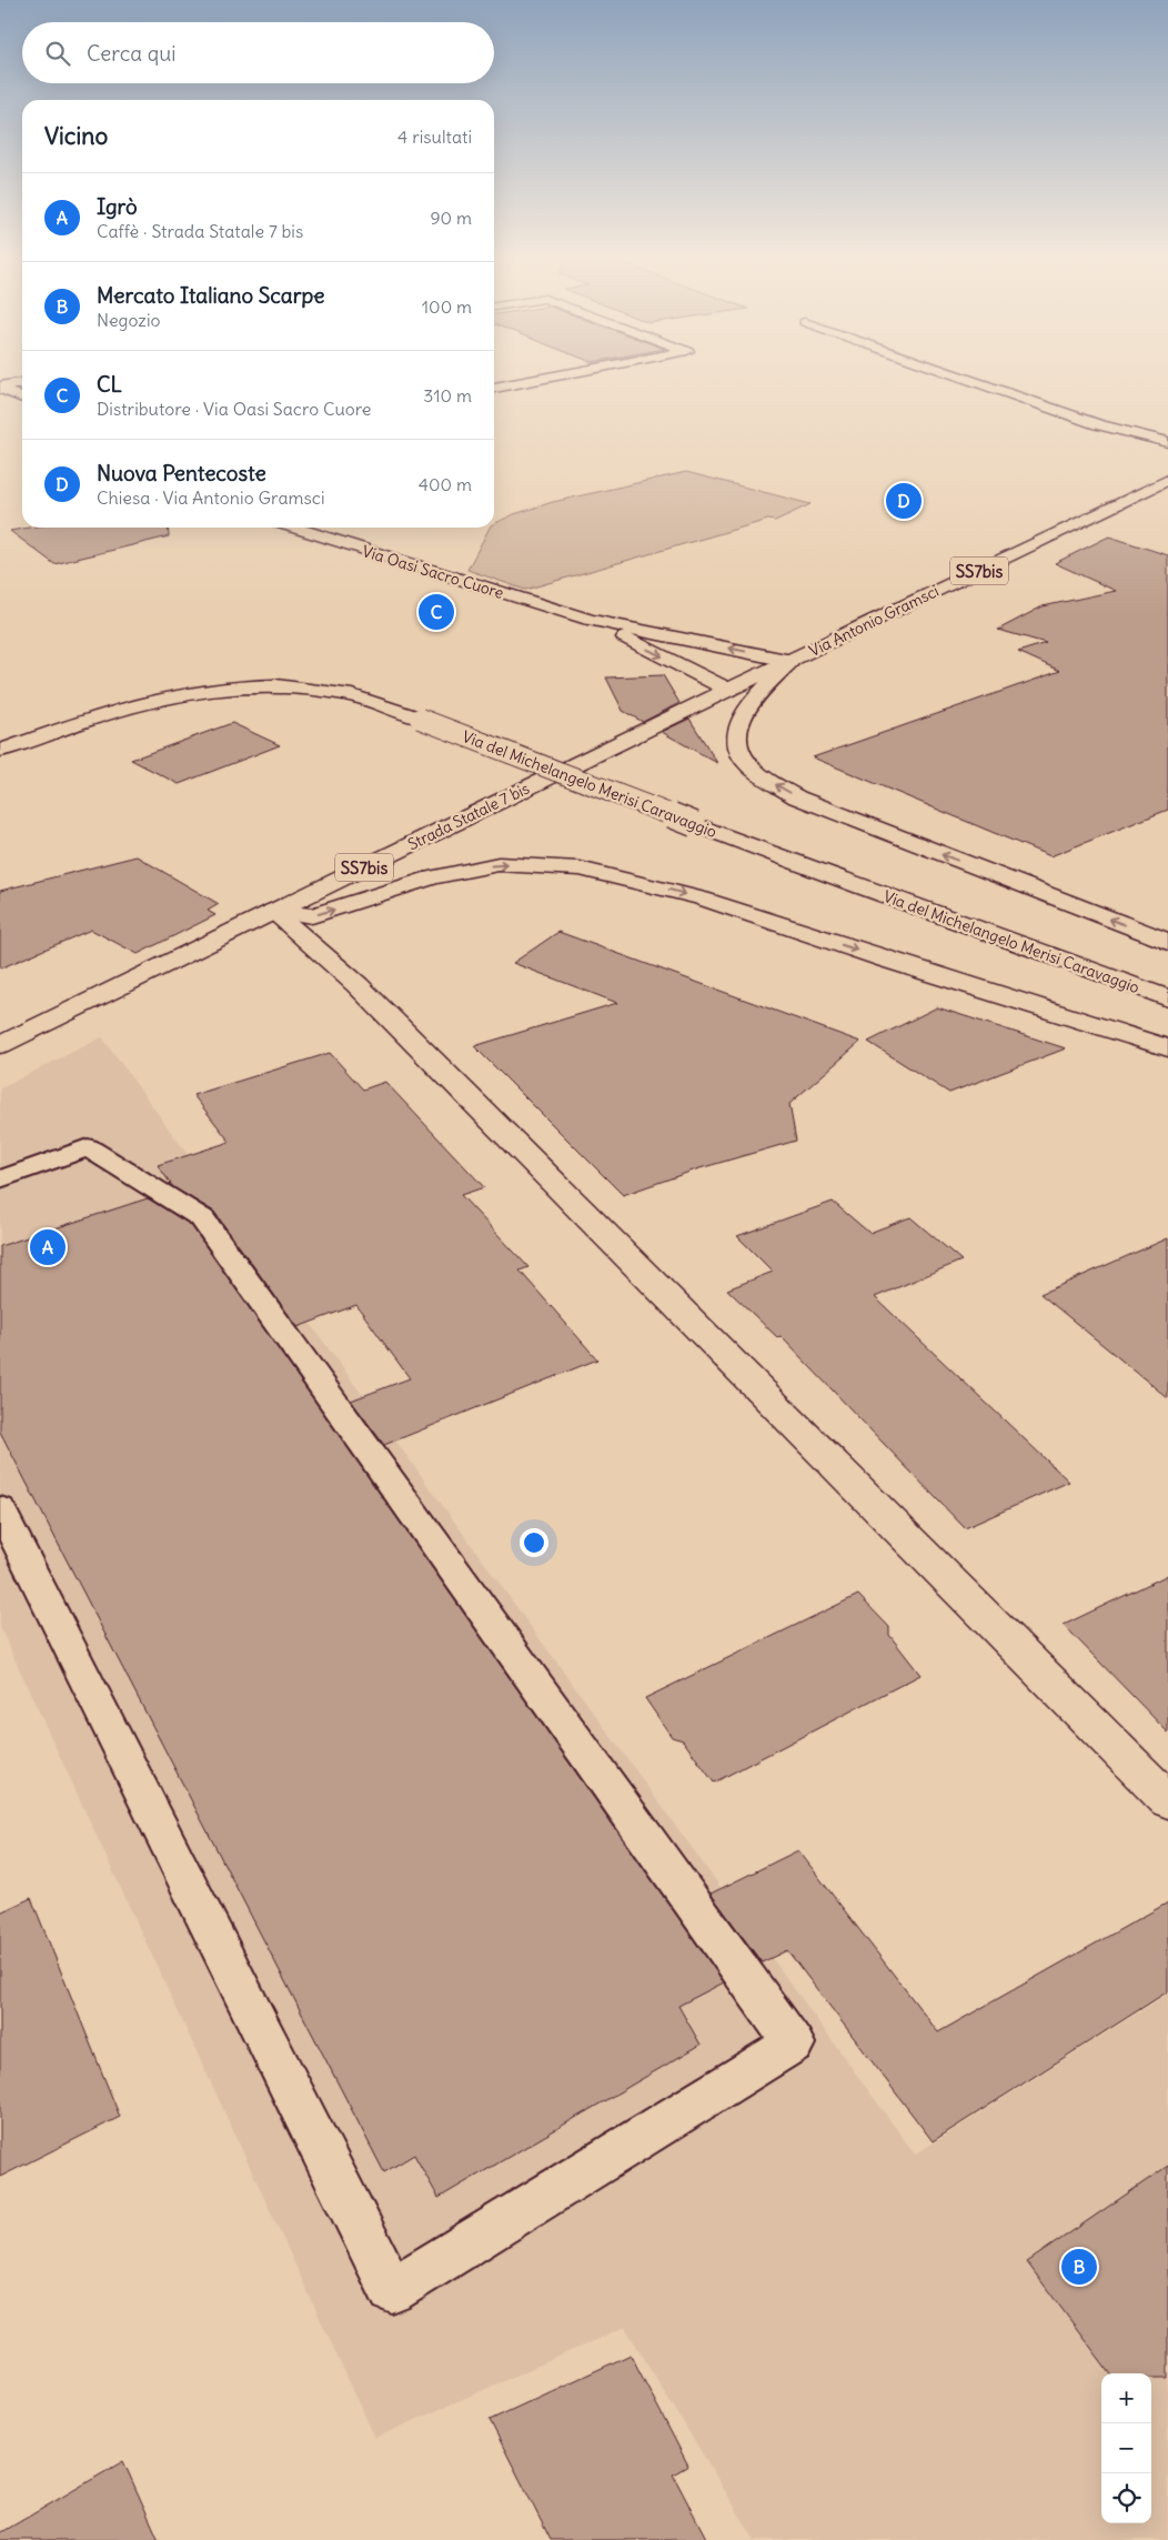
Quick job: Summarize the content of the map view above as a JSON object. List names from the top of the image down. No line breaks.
{"streets":{"street":["SS7bis","Via Oasi Sacro Cuore","Via Antonio Gramsci","Via del Michelangelo Merisi Caravaggio","Strada Statale 7 bis"]},"crossings":[["Via Oasi Sacro Cuore","Via Antonio Gramsci"],["Via Oasi Sacro Cuore","Strada Statale 7 bis"],["Via Antonio Gramsci","Strada Statale 7 bis"]],"page":{"search":"Cerca qui","heading":["Vicino","4 risultati"],"list":[{"mark":"A","name":"Igrò","note":"Caffè · Strada Statale 7 bis","value":"90 m"},{"mark":"B","name":"Mercato Italiano Scarpe","note":"Negozio","value":"100 m"},{"mark":"C","name":"CL","note":"Distributore · Via Oasi Sacro Cuore","value":"310 m"},{"mark":"D","name":"Nuova Pentecoste","note":"Chiesa · Via Antonio Gramsci","value":"400 m"}],"pins":["D","C","A","B"],"map_buttons":["+","−"]}}
